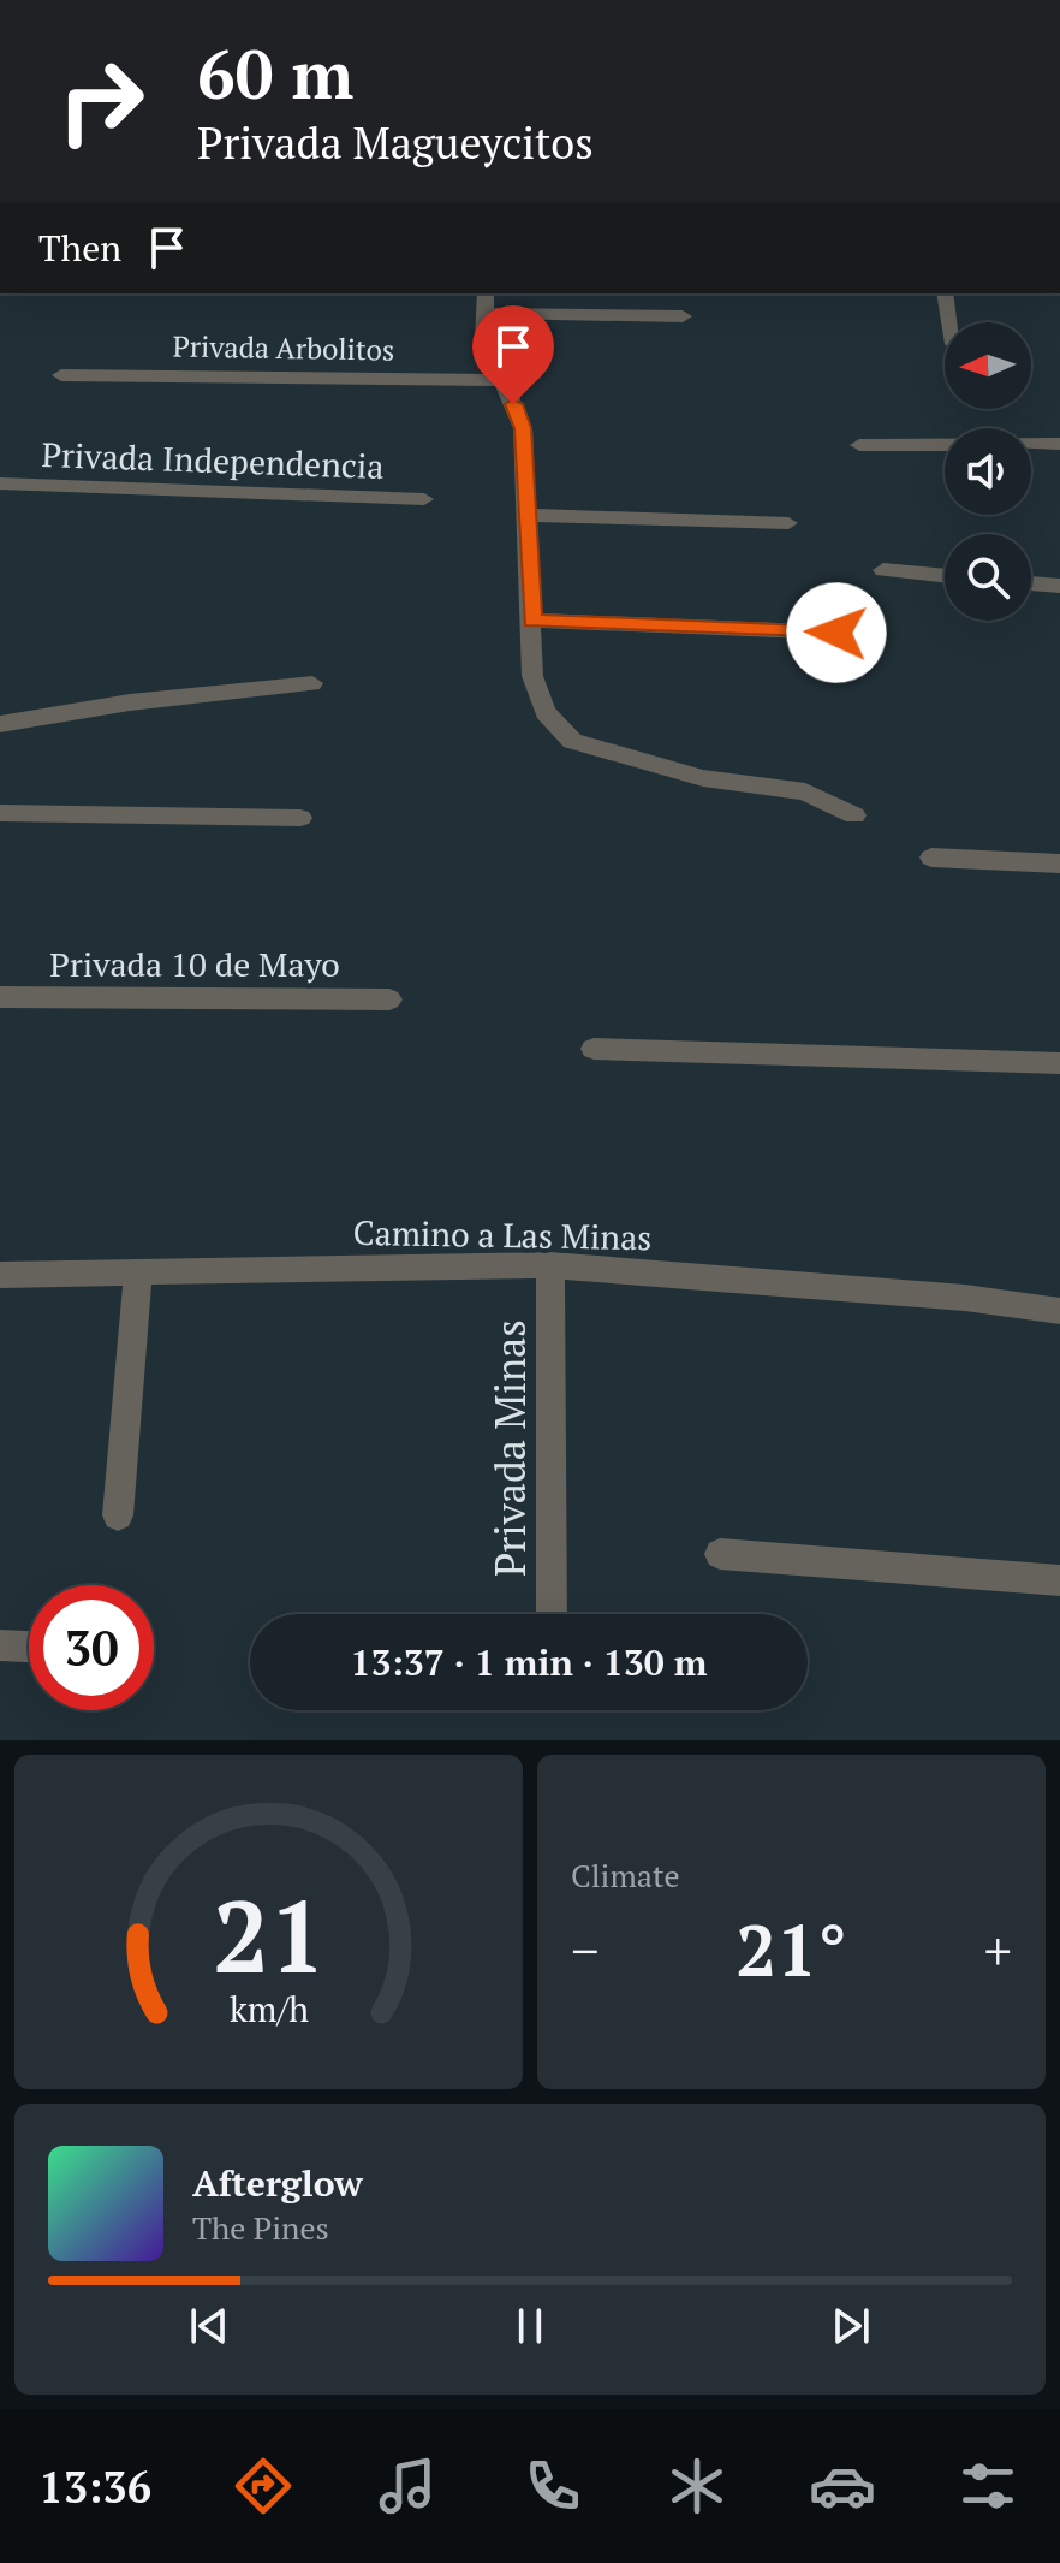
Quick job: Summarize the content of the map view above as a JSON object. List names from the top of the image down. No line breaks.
{"streets":{"street":["Privada Arbolitos","Privada Independencia","Privada 10 de Mayo","Camino a Las Minas","Privada Minas"]},"crossings":[["Camino a Las Minas","Privada Minas"]],"north":"left","page":{"turn":["60 m","Privada Magueycitos"],"then":"Then","limit":"30","trip":"13:37 · 1 min · 130 m","tile":"Climate","heat":["−","21°","+"],"song":["Afterglow","The Pines"],"tabs":"13:36","gauge":["21","km/h"]}}
